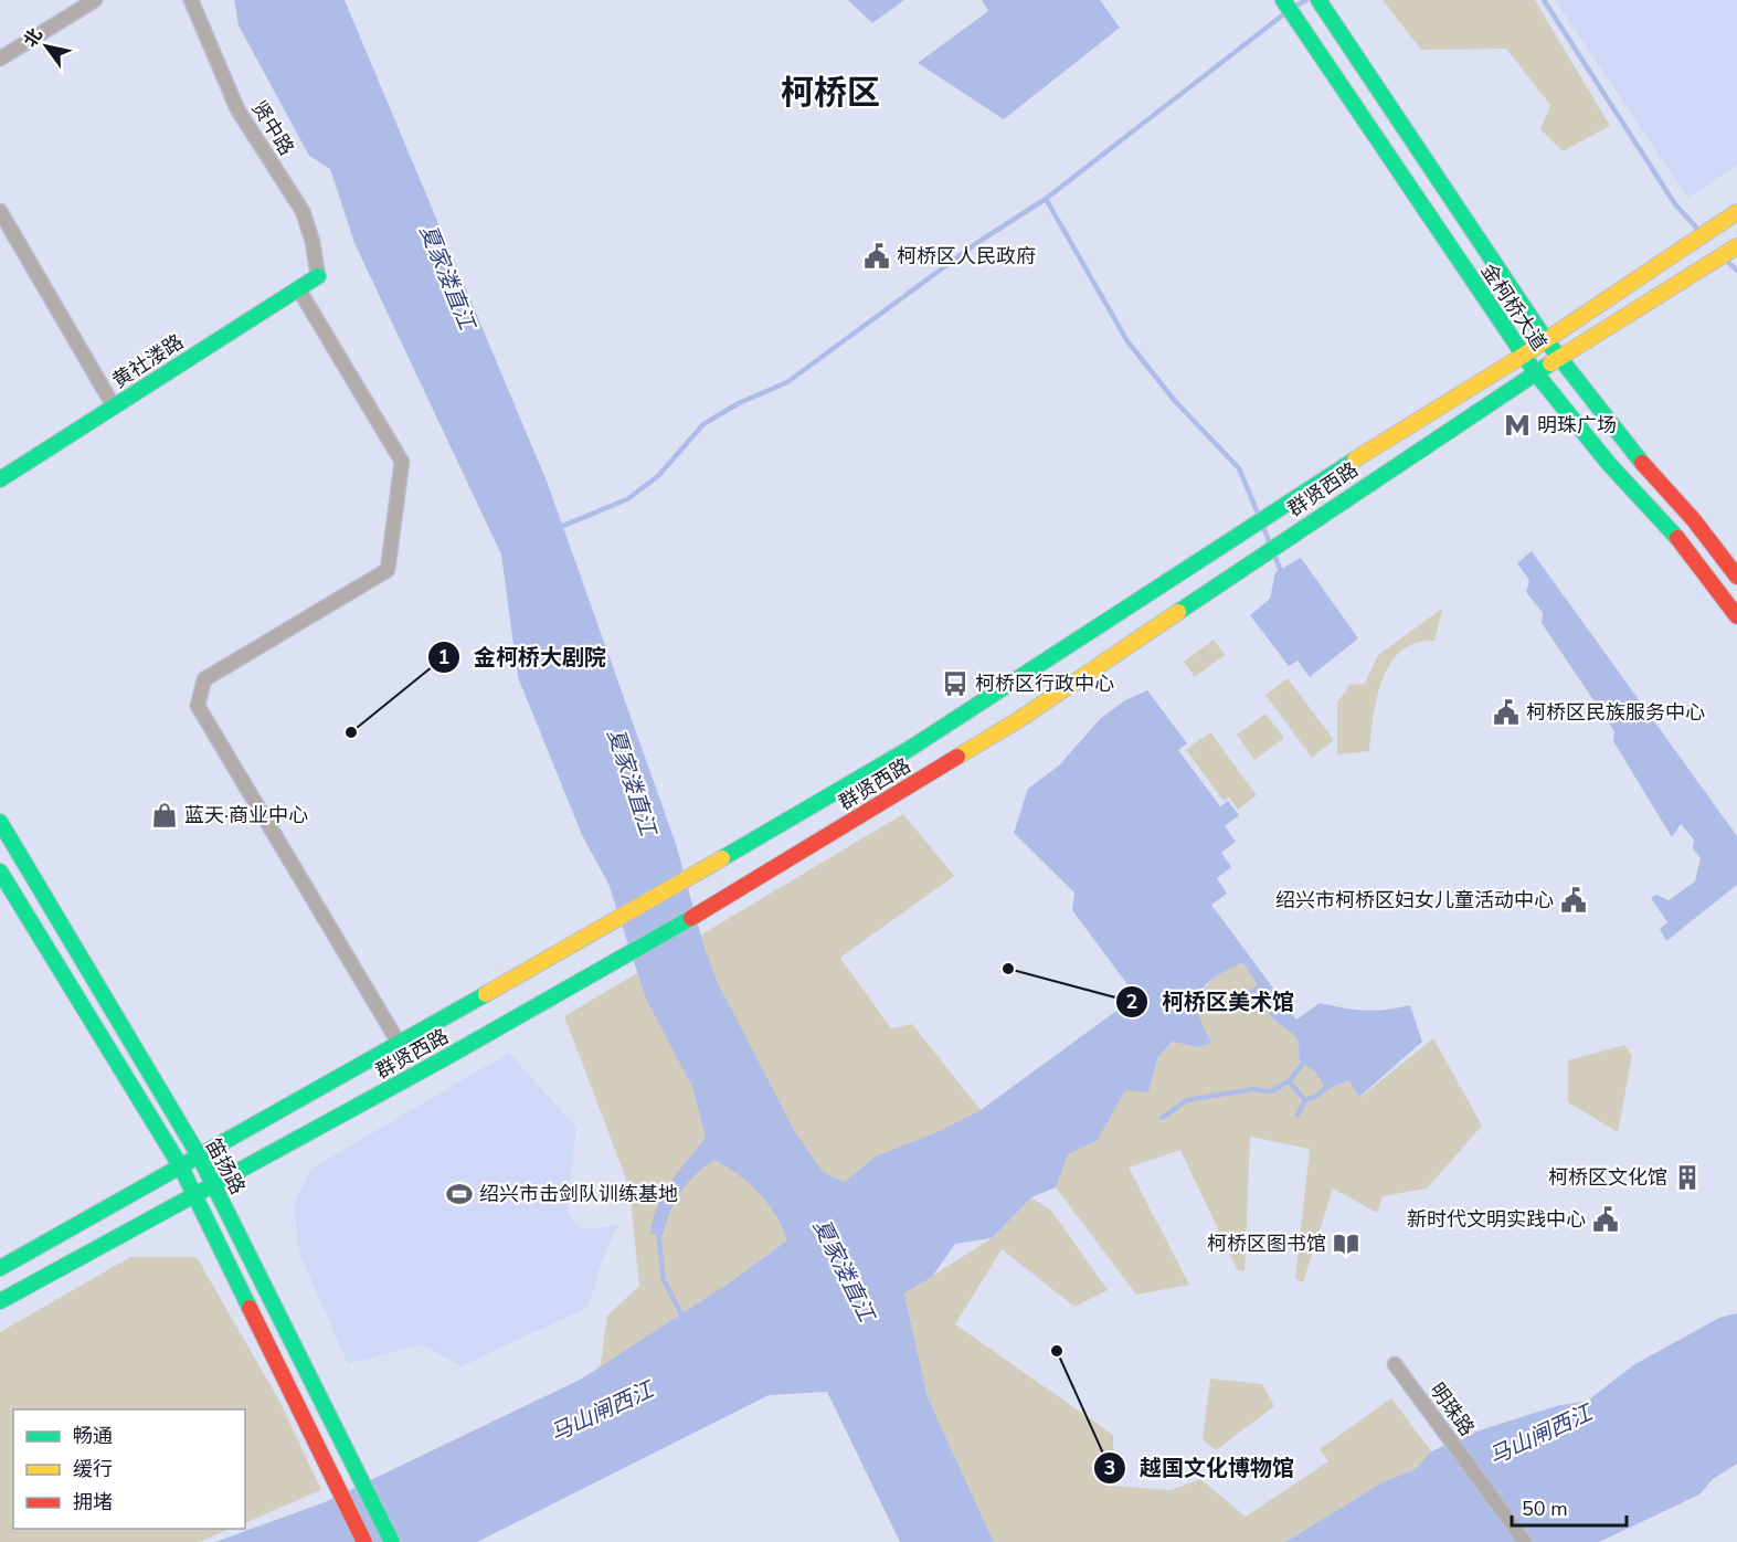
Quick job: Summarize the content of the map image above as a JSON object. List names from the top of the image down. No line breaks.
{"streets":{"main road":["金柯桥大道","黄社溇路","群贤西路","笛扬路"],"street":["贤中路","明珠路"]},"crossings":[["贤中路","黄社溇路"],["金柯桥大道","群贤西路"],["群贤西路","笛扬路"]],"districts":["柯桥区"],"water":["夏家溇直江","马山闸西江"],"places":{"public building":["柯桥区人民政府","柯桥区民族服务中心","绍兴市柯桥区妇女儿童活动中心","新时代文明实践中心"],"metro station":["明珠广场"],"bus stop":["柯桥区行政中心"],"other":["金柯桥大剧院","柯桥区美术馆","越国文化博物馆"],"shop":["蓝天·商业中心"],"building":["柯桥区文化馆"],"sports":["绍兴市击剑队训练基地"],"library":["柯桥区图书馆"]},"legend":["畅通","缓行","拥堵"],"scale_bar":"50 m","north":"top left"}
